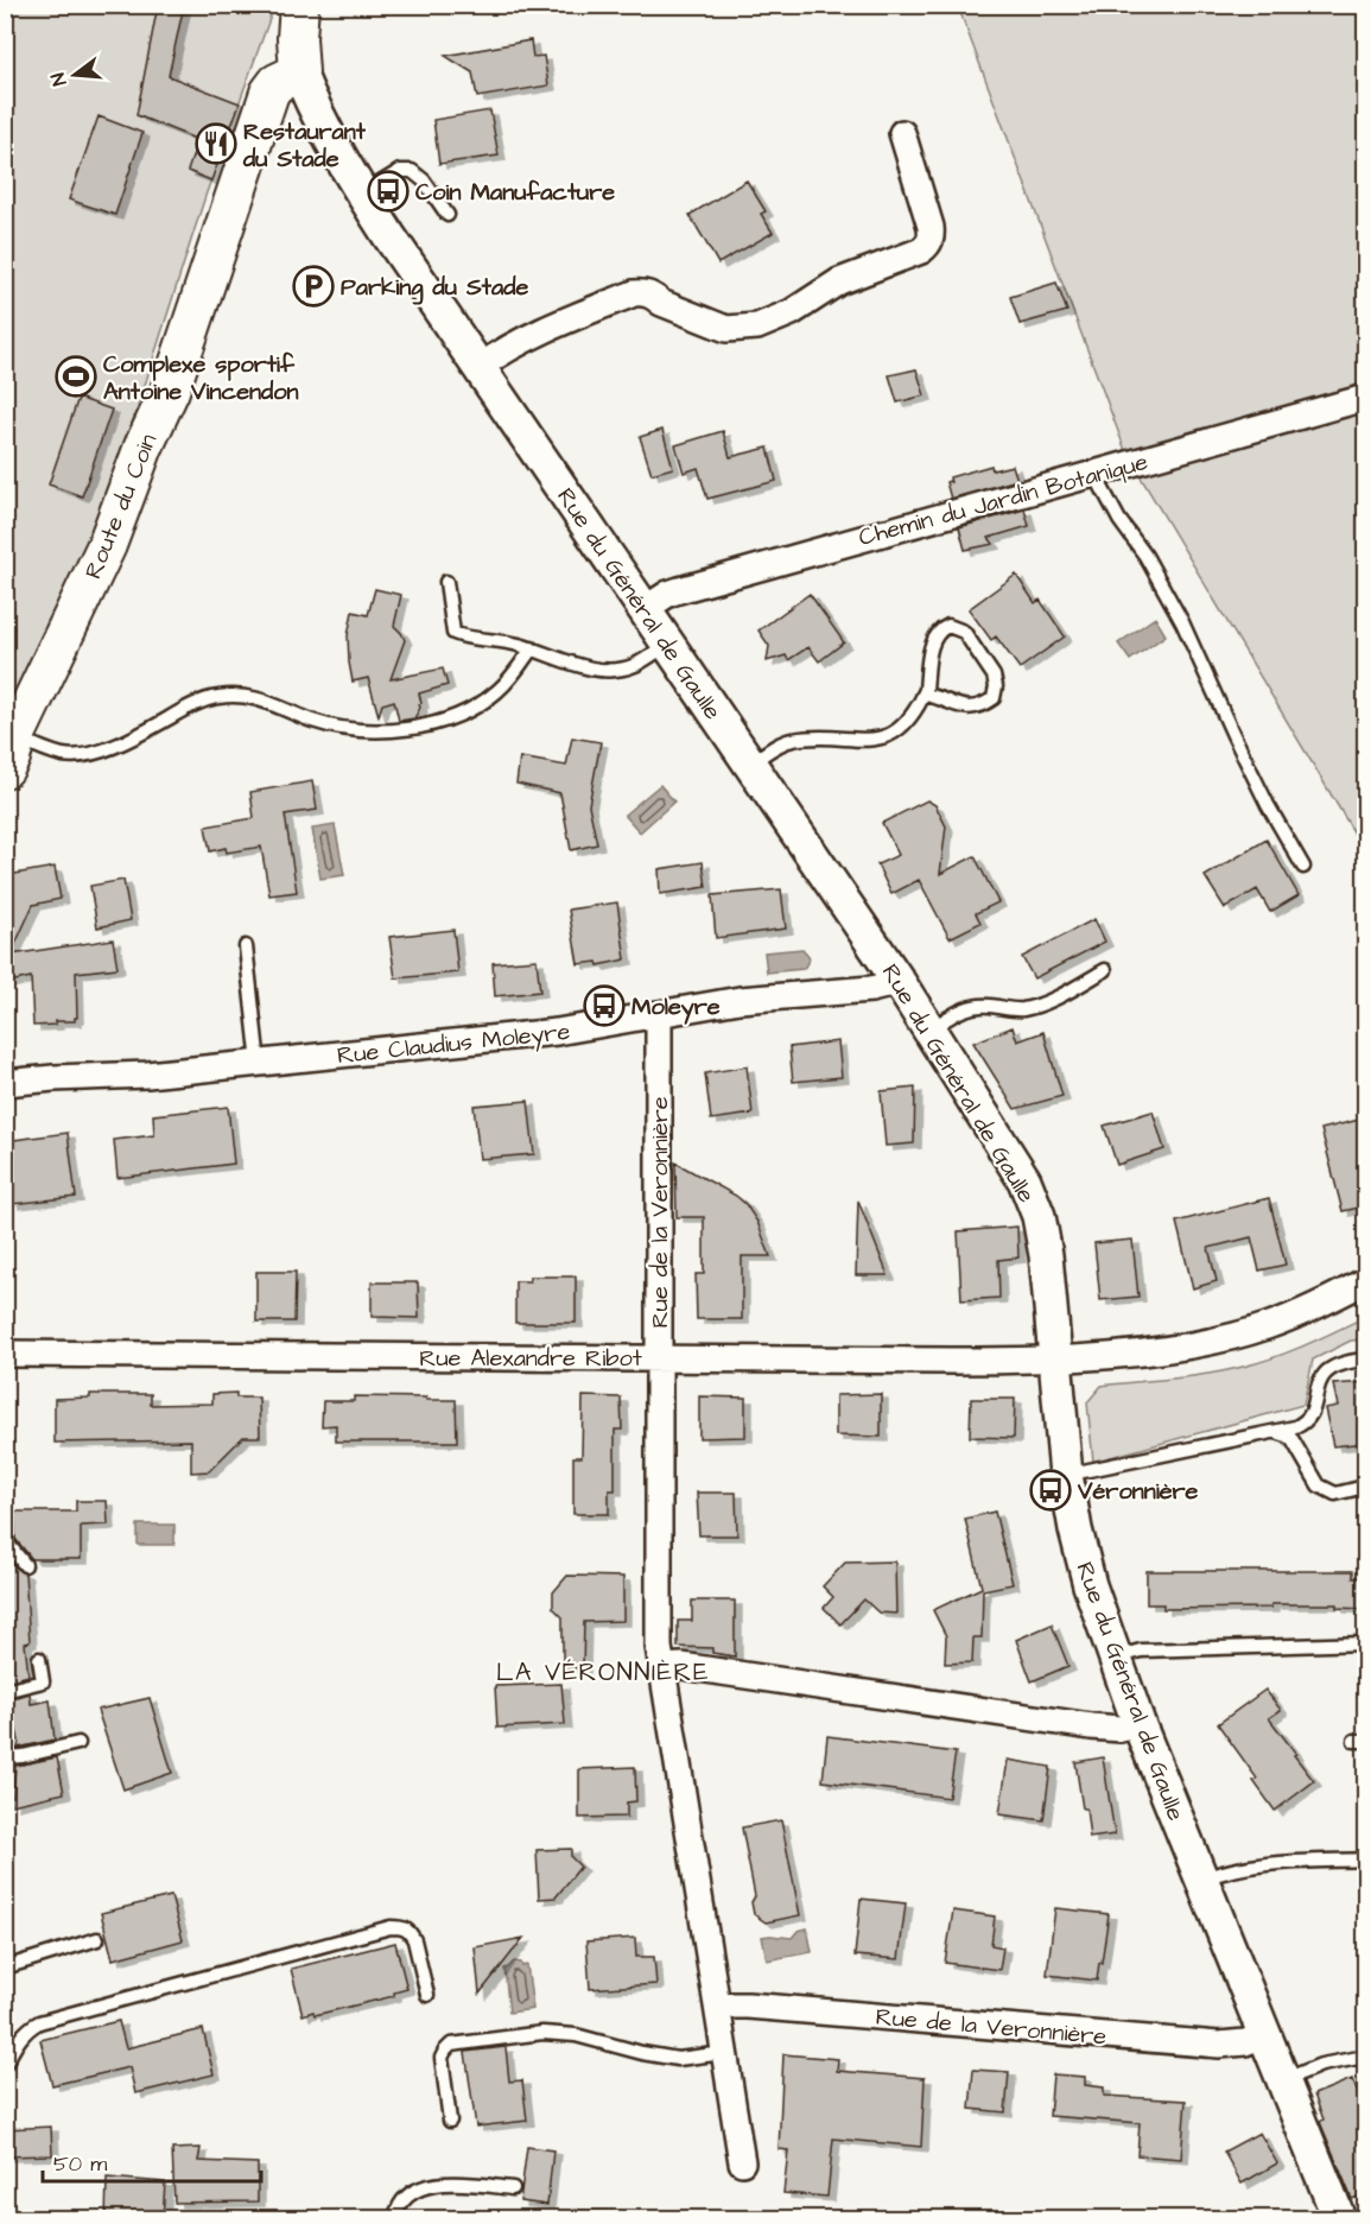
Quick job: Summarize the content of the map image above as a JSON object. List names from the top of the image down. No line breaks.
{"streets":{"main road":["Route du Coin"],"street":["Chemin du Jardin Botanique","Rue du Général de Gaulle","Rue Claudius Moleyre","Rue de la Veronnière","Rue Alexandre Ribot"]},"crossings":[["Chemin du Jardin Botanique","Rue du Général de Gaulle"],["Route du Coin","Rue du Général de Gaulle"],["Rue du Général de Gaulle","Rue Claudius Moleyre"],["Rue du Général de Gaulle","Rue de la Veronnière"],["Rue du Général de Gaulle","Rue Alexandre Ribot"],["Rue Claudius Moleyre","Rue de la Veronnière"],["Rue de la Veronnière","Rue Alexandre Ribot"]],"districts":["LA VÉRONNIÈRE"],"places":{"restaurant":["Restaurant du Stade"],"bus stop":["Coin Manufacture","Moleyre","Véronnière"],"parking":["Parking du Stade"],"sports":["Complexe sportif Antoine Vincendon"]},"scale_bar":"50 m","north":"left"}
